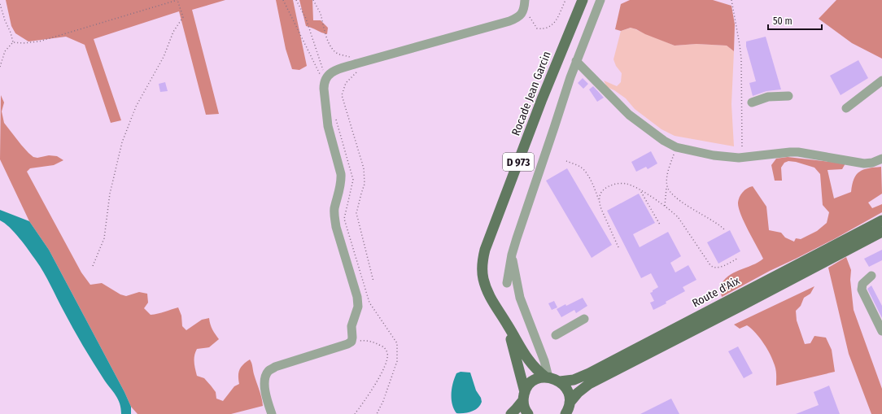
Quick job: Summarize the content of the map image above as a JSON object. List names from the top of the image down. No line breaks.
{"streets":{"main road":["Rocade Jean Garcin","D 973","Route d'Aix"]},"scale_bar":"50 m"}
